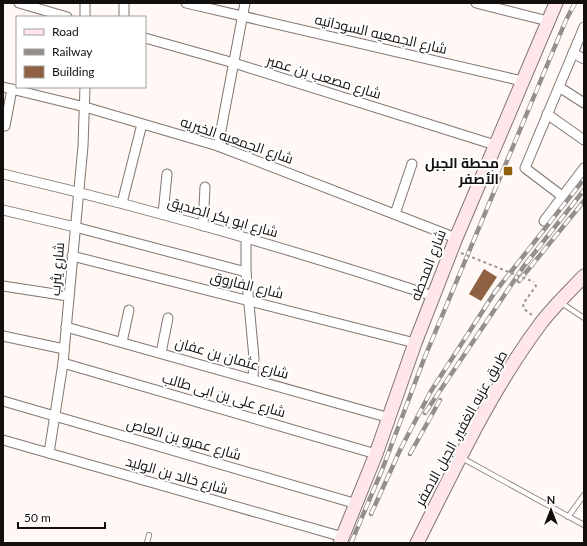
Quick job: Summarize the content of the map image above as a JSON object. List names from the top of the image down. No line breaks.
{"streets":{"street":["شارع الجمعيه السودانيه","شارع مصعب بن عمير","شارع الجمعيه الخيريه","شارع ابو بكر الصديق","شارع المحطه","شارع يثرب","شارع الفاروق","شارع عثمان بن عفان","شارع على بن ابى طالب","طريق عزبه الغفير, الجبل الاصفر","شارع عمرو بن العاص","شارع خالد بن الوليد"]},"crossings":[["شارع الجمعيه السودانيه","شارع المحطه"],["شارع مصعب بن عمير","شارع المحطه"],["شارع الجمعيه الخيريه","شارع المحطه"],["شارع الجمعيه الخيريه","شارع يثرب"],["شارع ابو بكر الصديق","شارع المحطه"],["شارع ابو بكر الصديق","شارع يثرب"],["شارع المحطه","شارع الفاروق"],["شارع المحطه","شارع عثمان بن عفان"],["شارع المحطه","شارع على بن ابى طالب"],["شارع المحطه","شارع عمرو بن العاص"],["شارع المحطه","شارع خالد بن الوليد"],["شارع يثرب","شارع الفاروق"],["شارع يثرب","شارع عثمان بن عفان"],["شارع يثرب","شارع على بن ابى طالب"],["شارع يثرب","شارع عمرو بن العاص"],["شارع يثرب","شارع خالد بن الوليد"]],"places":{"transit":["محطة الجبل الأصفر"]},"legend":["Road","Railway","Building"],"scale_bar":"50 m","north":"top"}
